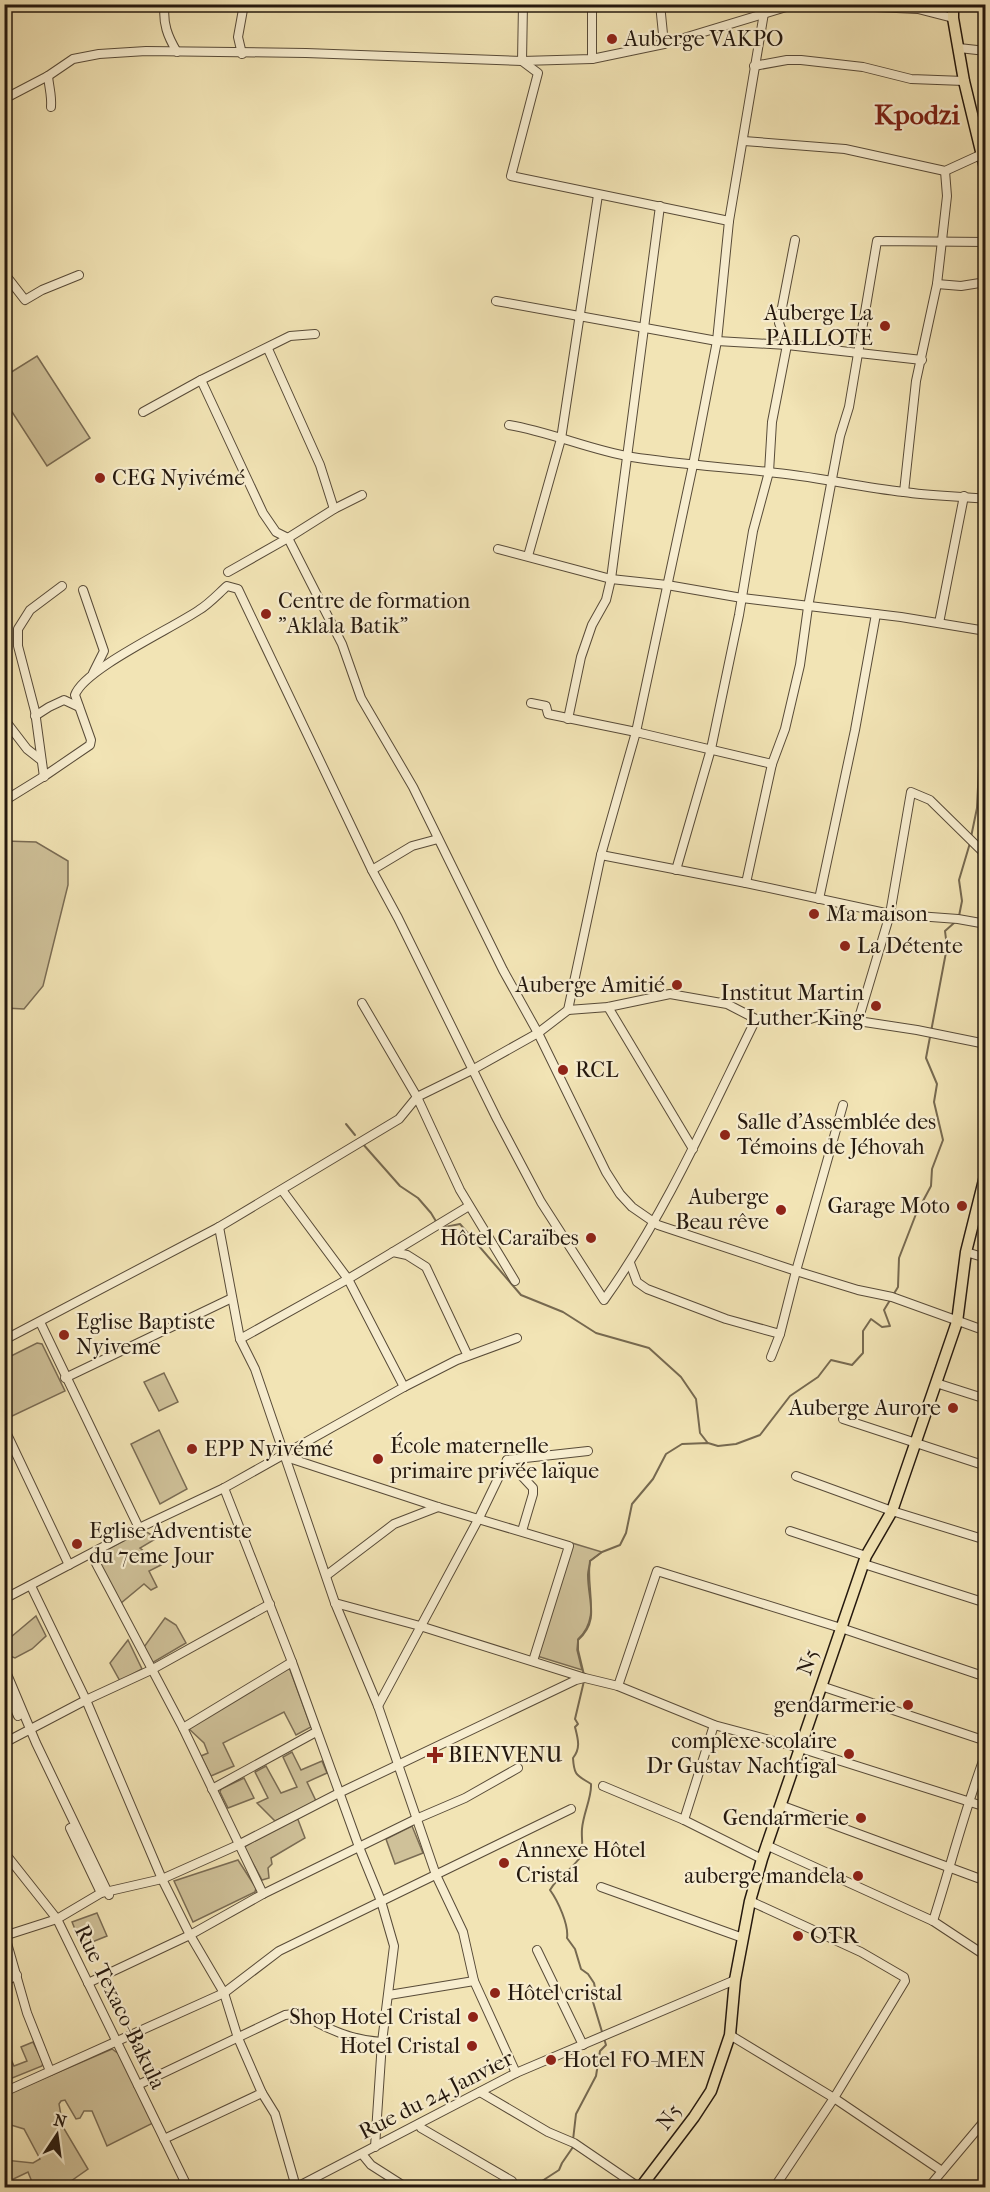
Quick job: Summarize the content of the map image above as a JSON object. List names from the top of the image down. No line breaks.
{"streets":{"main road":["N5"],"street":["Rue Texaco-Bakula","Rue du 24 Janvier"]},"crossings":[["N5","Rue du 24 Janvier"]],"districts":["Kpodzi"],"places":{"other":["Auberge VAKPO","Auberge La PAILLOTE","CEG Nyivémé","Centre de formation \"Aklala Batik\"","Ma maison","La Détente","Auberge Amitié","Institut Martin Luther King","RCL","Salle d'Assemblée des Témoins de Jéhovah","Garage Moto","Auberge Beau rêve","Hôtel Caraïbes","Eglise Baptiste Nyiveme","Auberge Aurore","EPP Nyivémé","École maternelle primaire privée laïque","Eglise Adventiste du 7eme Jour","gendarmerie","complexe scolaire Dr Gustav Nachtigal","Gendarmerie","Annexe Hôtel Cristal","auberge mandela","OTR","Hôtel cristal","Shop Hotel Cristal","Hotel Cristal","Hotel FO-MEN"],"health":["BIENVENU"]},"north":"top"}
